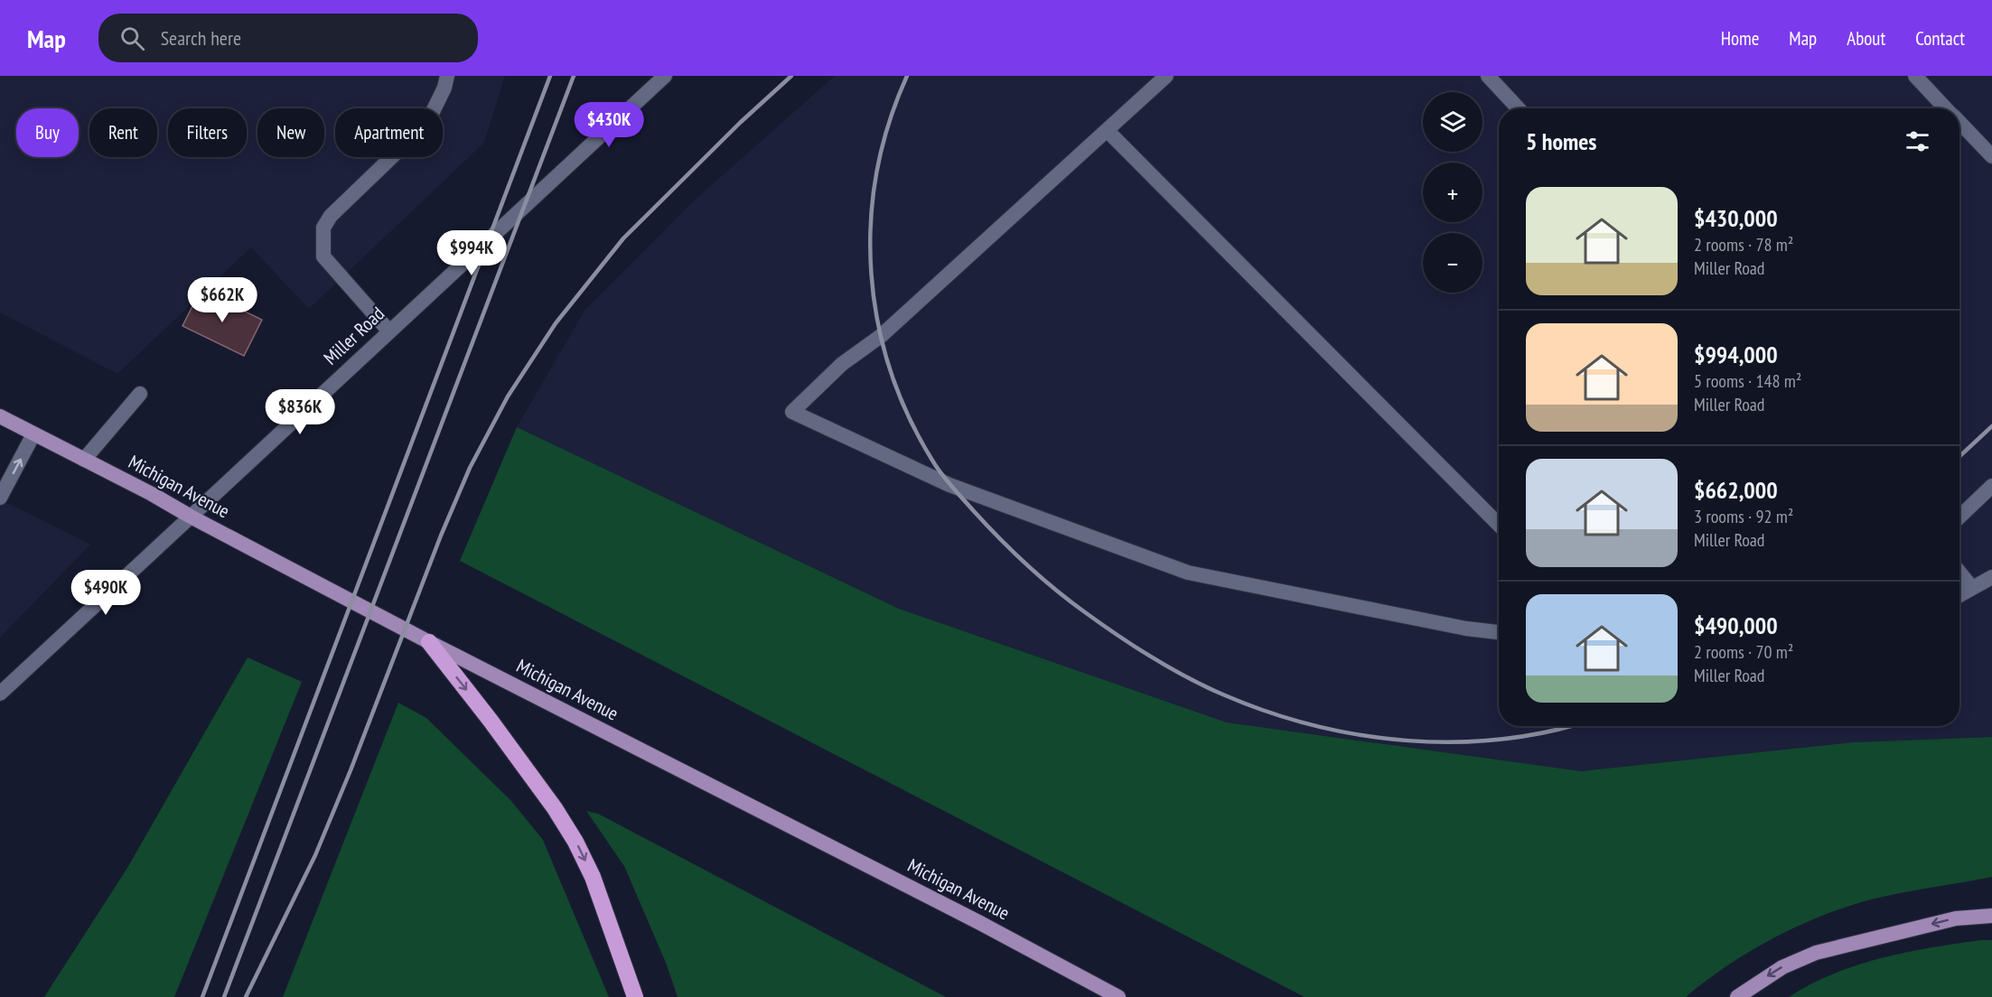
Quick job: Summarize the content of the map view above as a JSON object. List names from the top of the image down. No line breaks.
{"streets":{"main road":["Michigan Avenue"],"street":["Miller Road"]},"crossings":[["Miller Road","Michigan Avenue"]],"page":{"header":"Map","search":"Search here","nav":["Home","Map","About","Contact"],"map_buttons":["+","−"],"price":["$430K","$994K","$662K","$836K","$490K"],"chip":["Buy","Rent","Filters","New","Apartment"],"heading":"5 homes","list":[{"name":"$430,000","note":"2 rooms · 78 m² · Miller Road"},{"name":"$994,000","note":"5 rooms · 148 m² · Miller Road"},{"name":"$662,000","note":"3 rooms · 92 m² · Miller Road"},{"name":"$490,000","note":"2 rooms · 70 m² · Miller Road"}]}}
